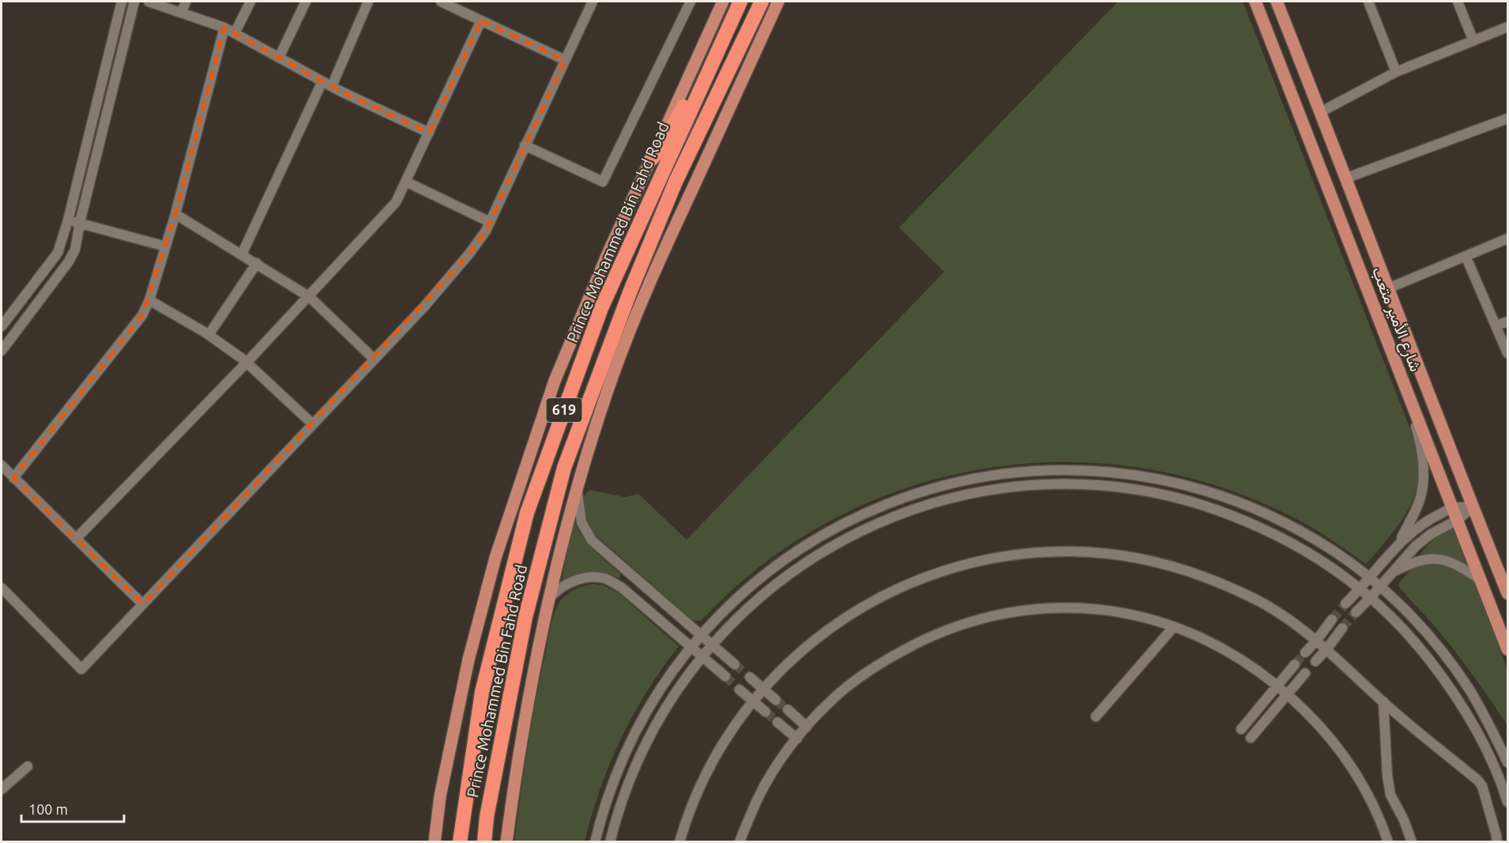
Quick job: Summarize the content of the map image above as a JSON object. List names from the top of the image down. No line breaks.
{"streets":{"highway":["Prince Mohammed Bin Fahd Road","619"],"main road":["شارع الأمير متعب"]},"scale_bar":"100 m"}
